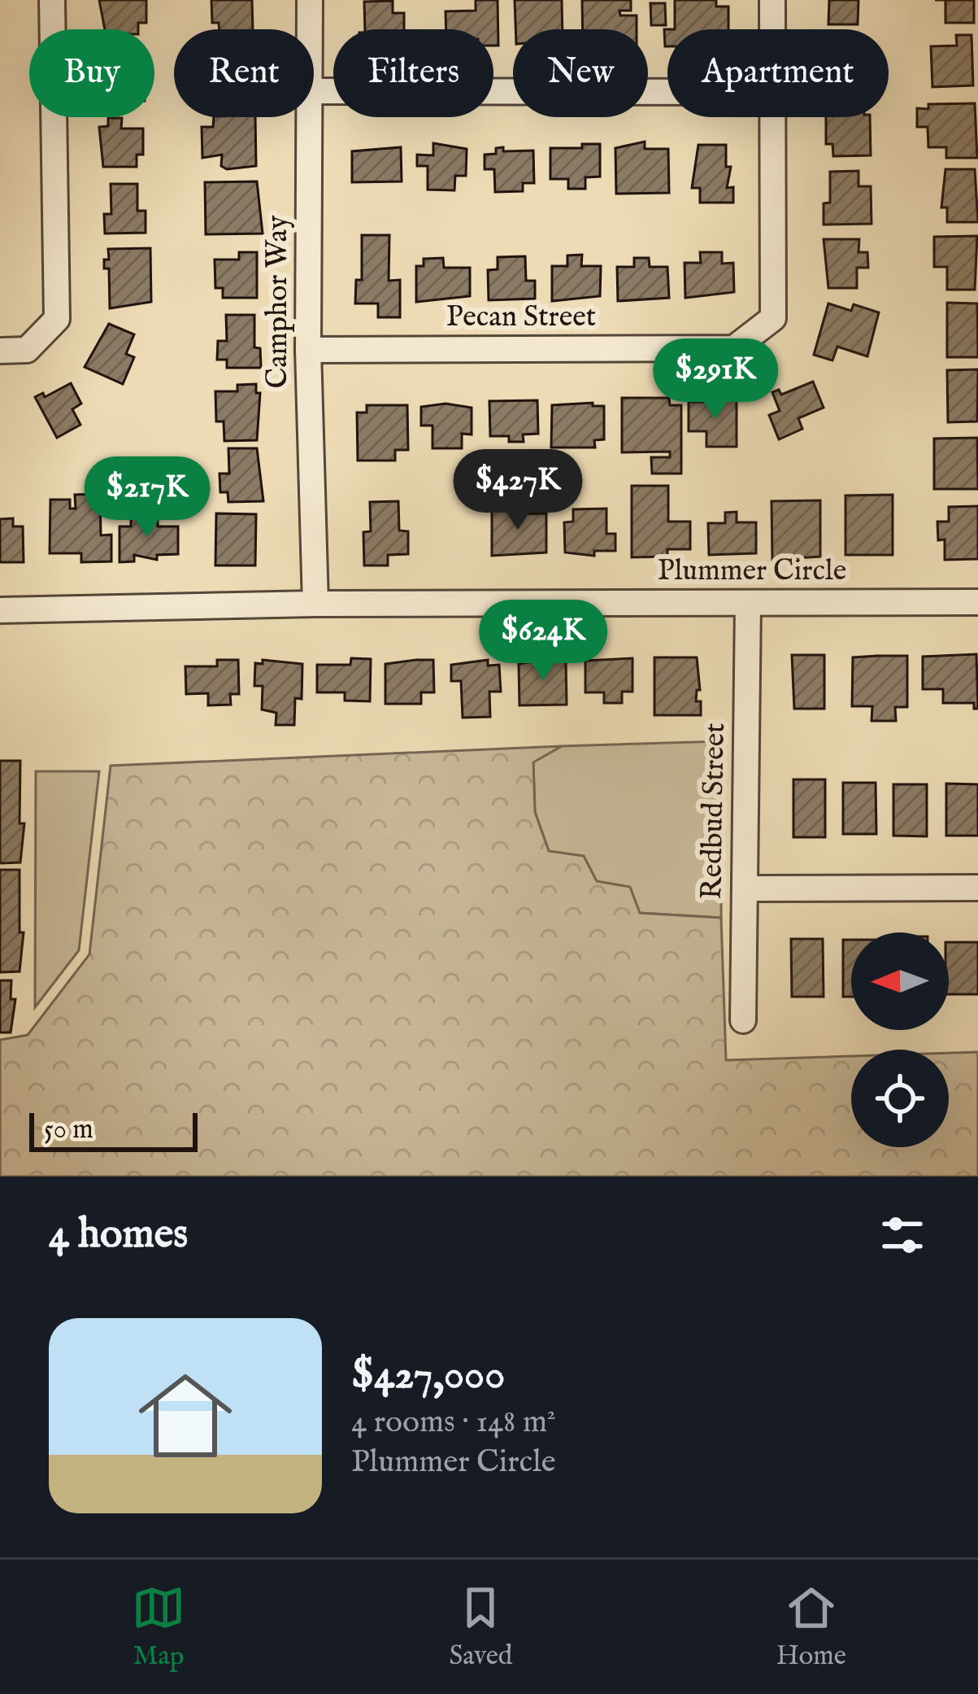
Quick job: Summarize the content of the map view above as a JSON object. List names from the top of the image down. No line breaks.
{"streets":{"street":["Camphor Way","Pecan Street","Plummer Circle","Redbud Street"]},"crossings":[["Camphor Way","Pecan Street"],["Camphor Way","Plummer Circle"],["Plummer Circle","Redbud Street"]],"scale_bar":"50 m","north":"left","page":{"chip":["Buy","Rent","Filters","New","Apartment"],"price":["$291K","$427K","$217K","$624K"],"scale":"50 m","heading":"4 homes","list":[{"name":"$427,000","note":"4 rooms · 148 m² · Plummer Circle"}],"tabs":["Map","Saved","Home"]}}
